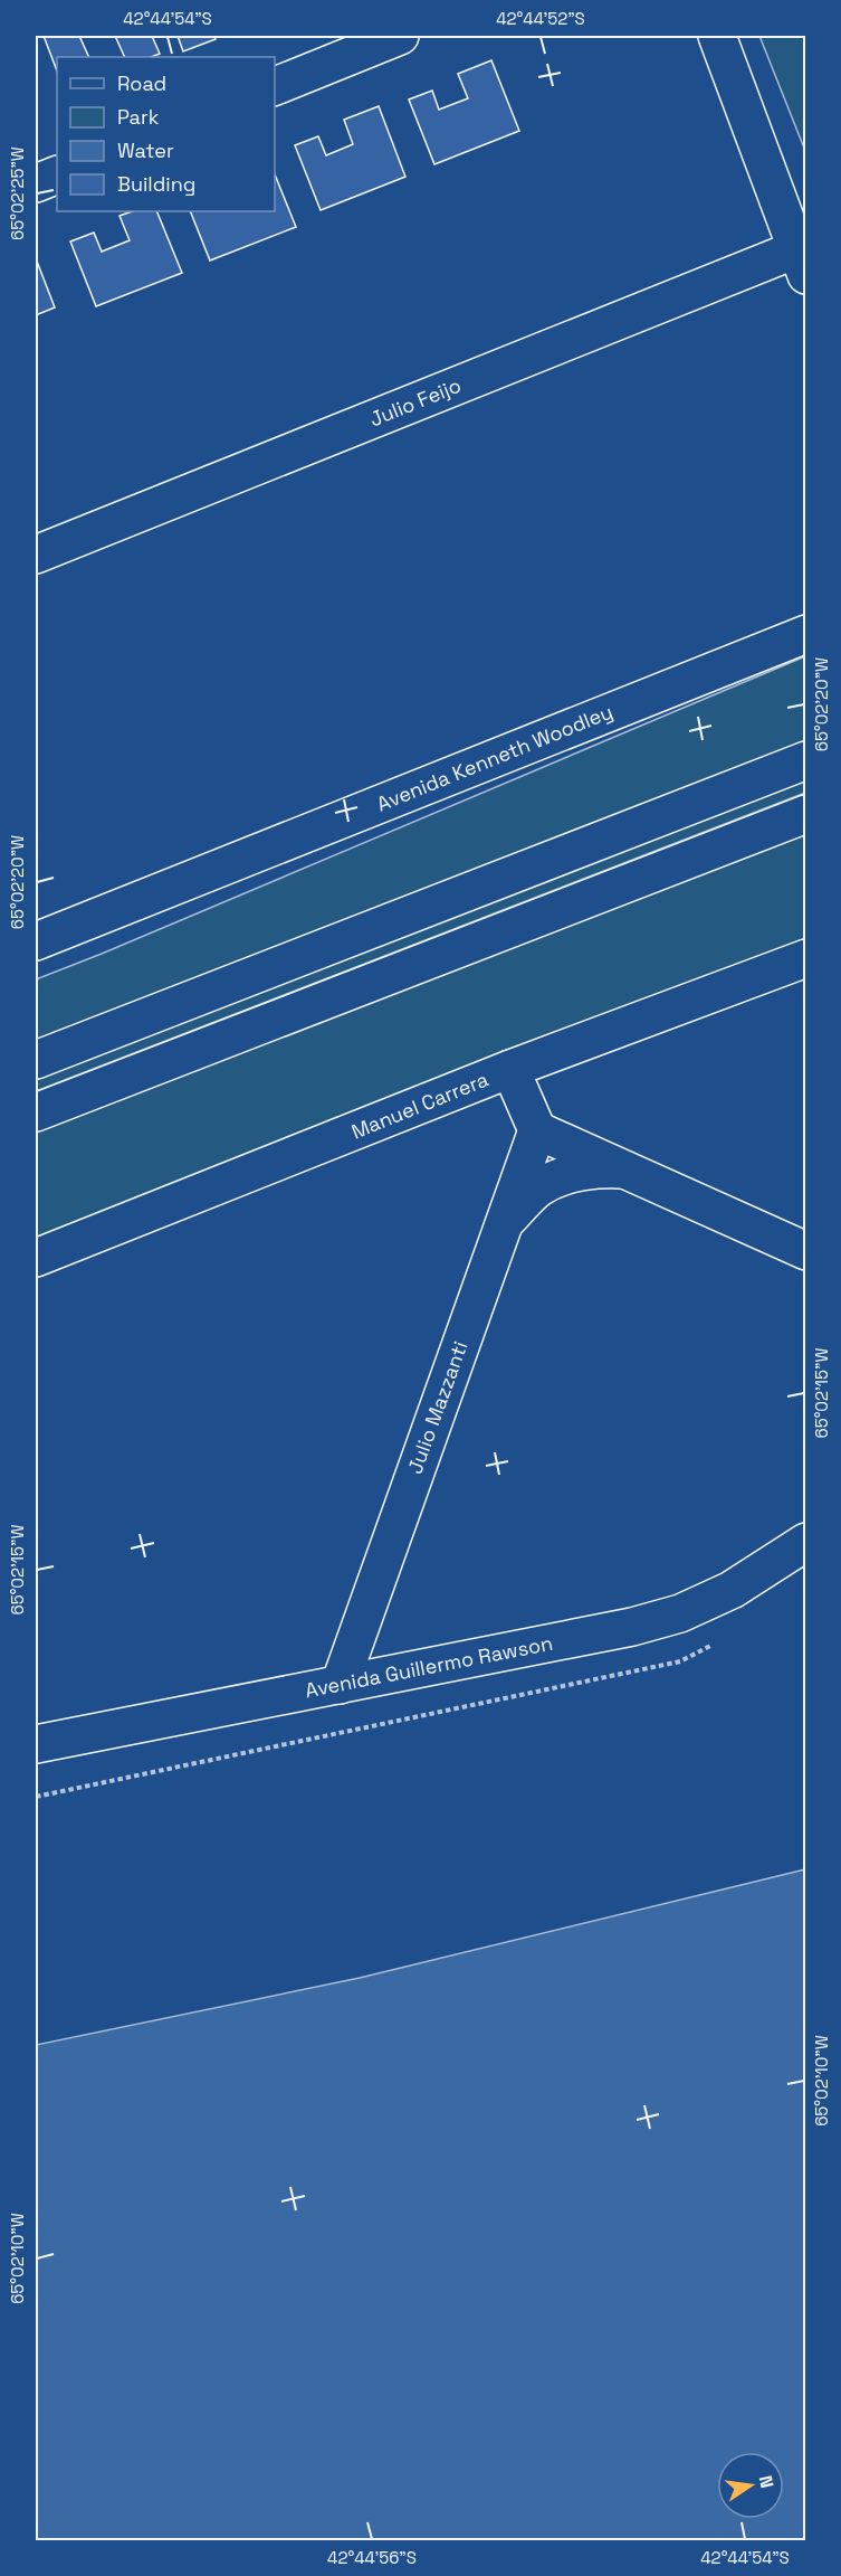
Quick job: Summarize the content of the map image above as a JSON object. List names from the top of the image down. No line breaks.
{"streets":{"street":["Julio Feijo","Avenida Kenneth Woodley","Manuel Carrera","Julio Mazzanti","Avenida Guillermo Rawson"]},"crossings":[["Julio Mazzanti","Avenida Guillermo Rawson"]],"legend":["Road","Park","Water","Building"],"north":"right","coordinates":["42°44'54\"S","42°44'52\"S","65°02'25\"W","65°02'20\"W","65°02'15\"W","65°02'10\"W","42°44'56\"S"]}
